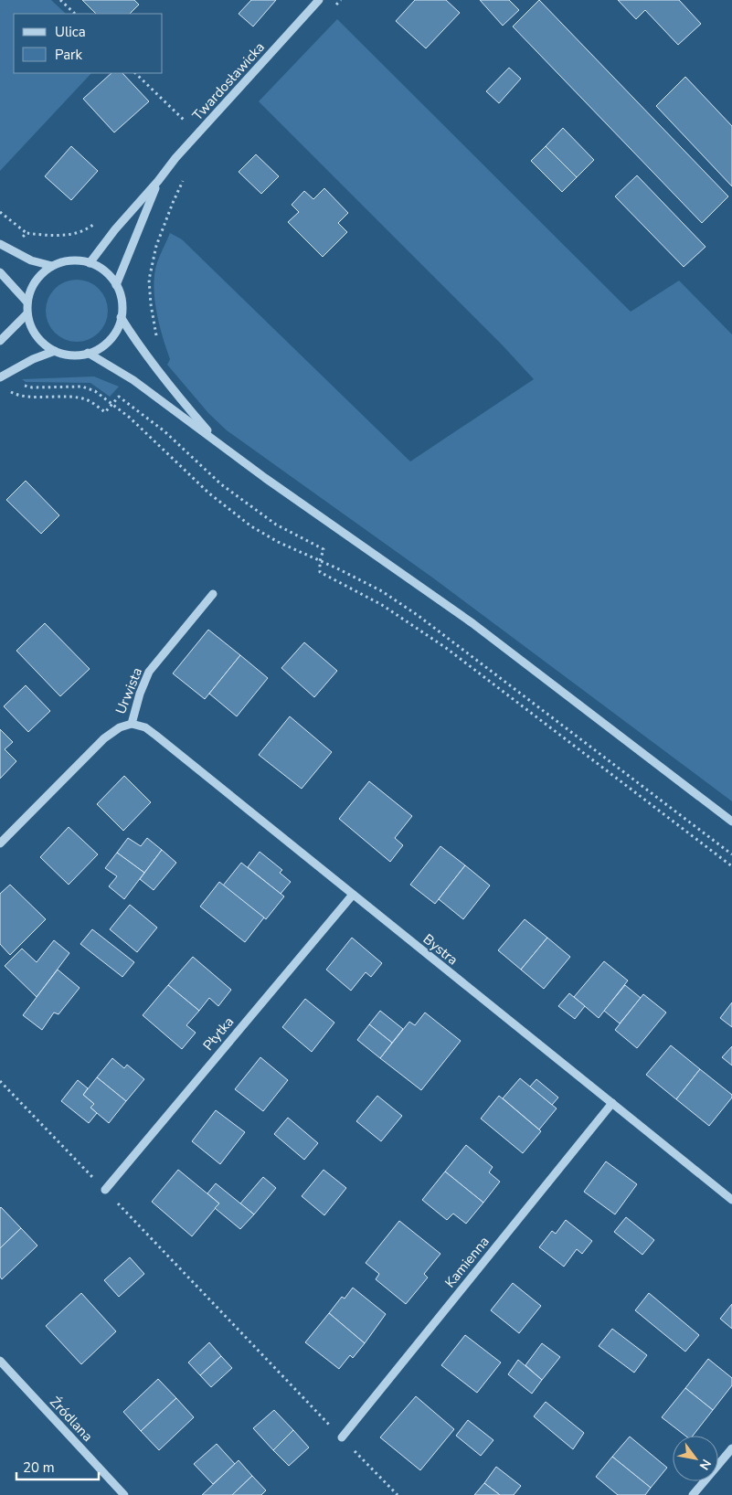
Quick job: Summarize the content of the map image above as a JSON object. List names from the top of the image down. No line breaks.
{"streets":{"street":["Twardosławicka","Urwista","Bystra","Płytka","Kamienna","Źródlana"]},"crossings":[["Urwista","Bystra"],["Bystra","Płytka"],["Bystra","Kamienna"]],"legend":["Ulica","Park"],"scale_bar":"20 m","north":"bottom right"}
